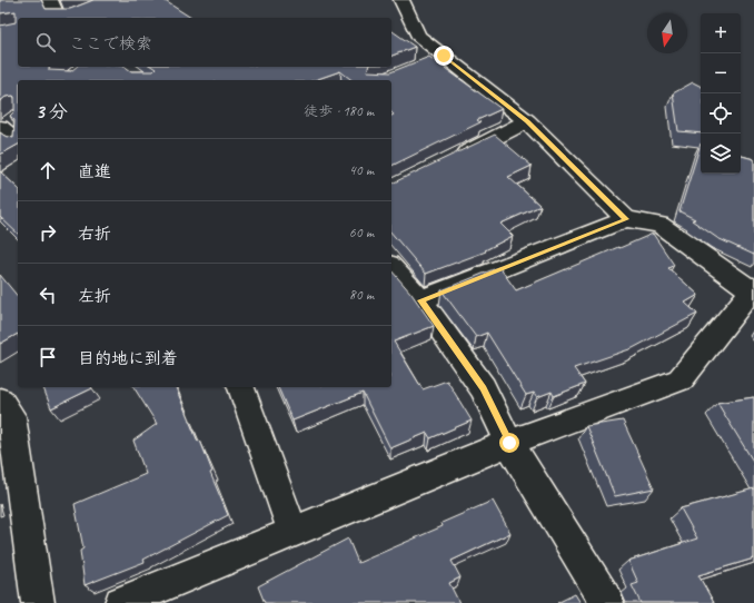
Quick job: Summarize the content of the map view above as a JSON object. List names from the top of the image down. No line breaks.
{"north":"bottom","page":{"map_buttons":["+","−"],"search":"ここで検索","heading":["3 分","徒歩 · 180 m"],"list":[["直進","40 m"],["右折","60 m"],["左折","80 m"],"目的地に到着"]}}
